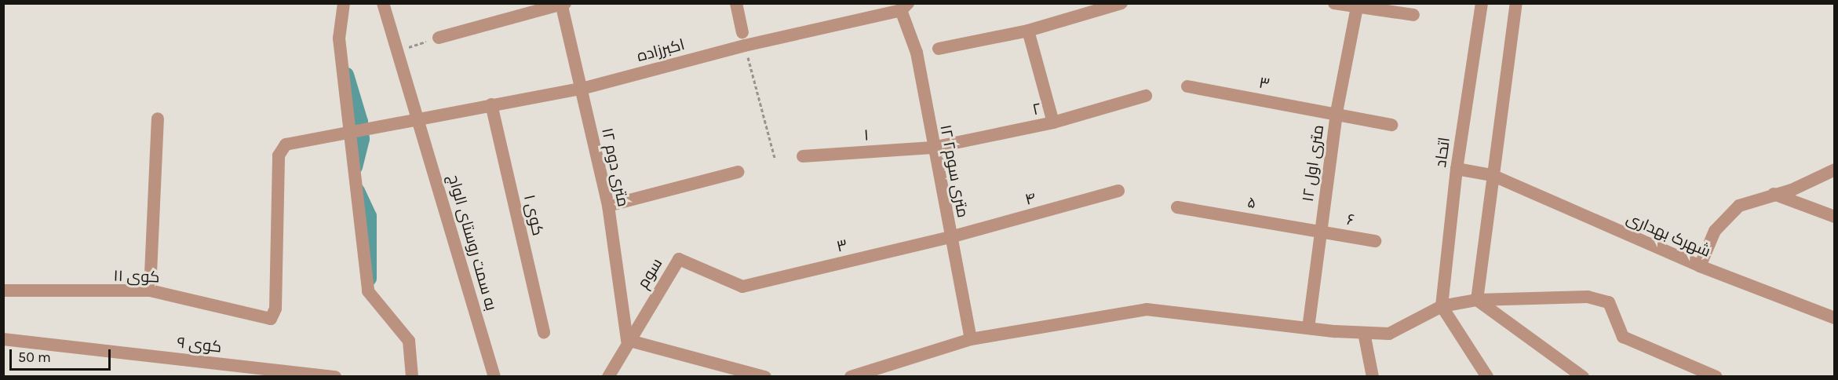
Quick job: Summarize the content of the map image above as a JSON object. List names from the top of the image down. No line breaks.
{"streets":{"street":["اکبرزاده","۳","۲","۱","اتحاد","۱۲ متری اول","۱۲ متری دوم","۱۲ متری سوم۲","۴","۵","کوی ۱","۶","شهرک بهداری","به سمت روستای الواج","سوم","کوی ۱۱","کوی ۹"]},"crossings":[["اکبرزاده","۱۲ متری دوم"],["اکبرزاده","۱۲ متری سوم۲"],["اکبرزاده","کوی ۱"],["اکبرزاده","به سمت روستای الواج"],["اکبرزاده","کوی ۱۱"],["۳","۱۲ متری اول"],["۳","۱۲ متری سوم۲"],["۳","۴"],["۳","سوم"],["۲","۱"],["۲","۱۲ متری سوم۲"],["۱","۱۲ متری سوم۲"],["اتحاد","شهرک بهداری"],["۱۲ متری اول","۵"],["۱۲ متری اول","۶"],["۱۲ متری دوم","سوم"],["۱۲ متری سوم۲","۴"],["۵","۶"]],"scale_bar":"50 m"}
